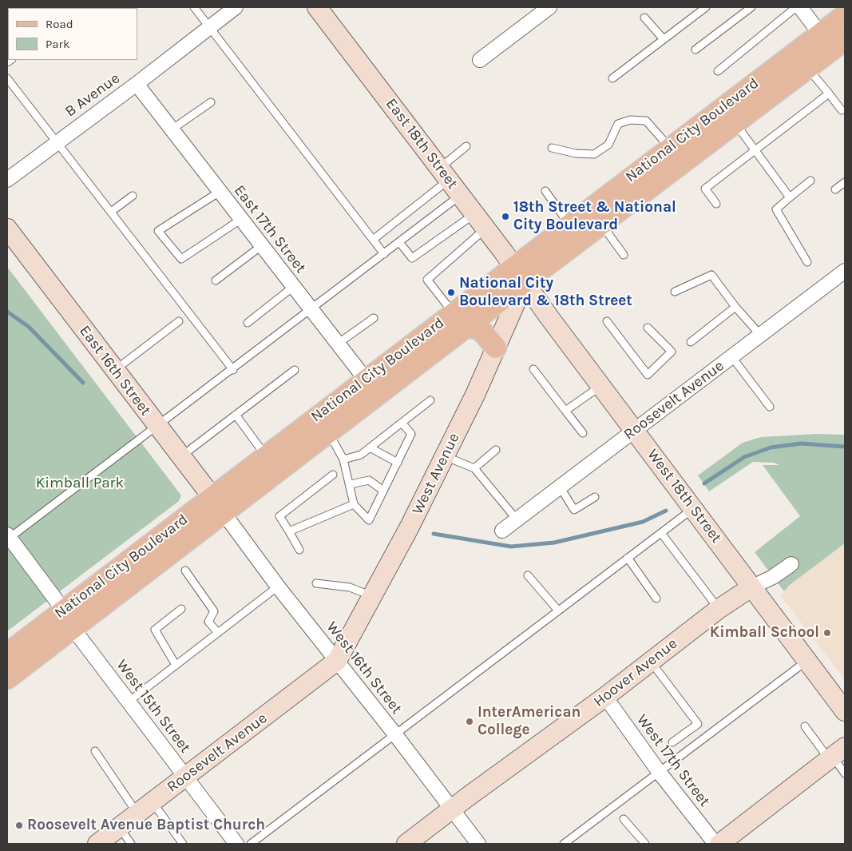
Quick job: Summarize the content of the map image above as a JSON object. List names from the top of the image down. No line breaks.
{"streets":{"main road":["National City Boulevard"],"street":["B Avenue","East 18th Street","East 17th Street","East 16th Street","Roosevelt Avenue","West Avenue","West 18th Street","West 16th Street","Hoover Avenue","West 15th Street","West 17th Street"]},"crossings":[["B Avenue","East 17th Street"],["National City Boulevard","East 18th Street"],["National City Boulevard","East 17th Street"],["National City Boulevard","East 16th Street"],["National City Boulevard","West Avenue"],["National City Boulevard","West 18th Street"],["National City Boulevard","West 16th Street"],["National City Boulevard","West 15th Street"],["East 18th Street","West Avenue"],["East 18th Street","West 18th Street"],["East 16th Street","West 16th Street"],["Roosevelt Avenue","West Avenue"],["Roosevelt Avenue","West 18th Street"],["Roosevelt Avenue","West 16th Street"],["Roosevelt Avenue","West 15th Street"],["West Avenue","West 18th Street"],["West Avenue","West 16th Street"],["West 18th Street","Hoover Avenue"],["West 16th Street","Hoover Avenue"],["Hoover Avenue","West 17th Street"]],"parks":["Kimball Park"],"places":["18th Street & National City Boulevard","National City Boulevard & 18th Street","Kimball School","InterAmerican College","Roosevelt Avenue Baptist Church"],"legend":["Road","Park"]}
